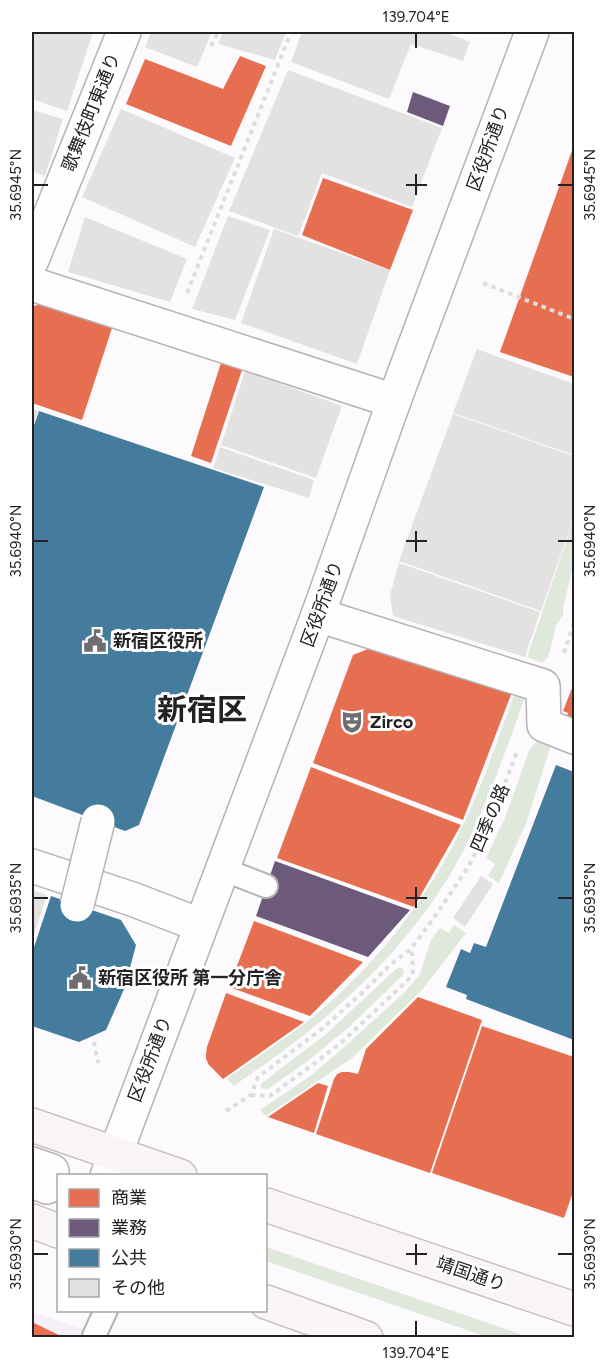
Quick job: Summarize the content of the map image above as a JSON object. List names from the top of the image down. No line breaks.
{"streets":{"main road":["靖国通り"],"street":["歌舞伎町東通り","区役所通り"],"path":["四季の路"]},"districts":["新宿区"],"places":{"public building":["新宿区役所","新宿区役所 第一分庁舎"],"theatre":["Zirco"]},"legend":["商業","業務","公共","その他"],"coordinates":["139.704°E","35.6945°N","35.6940°N","35.6935°N","35.6930°N"]}
